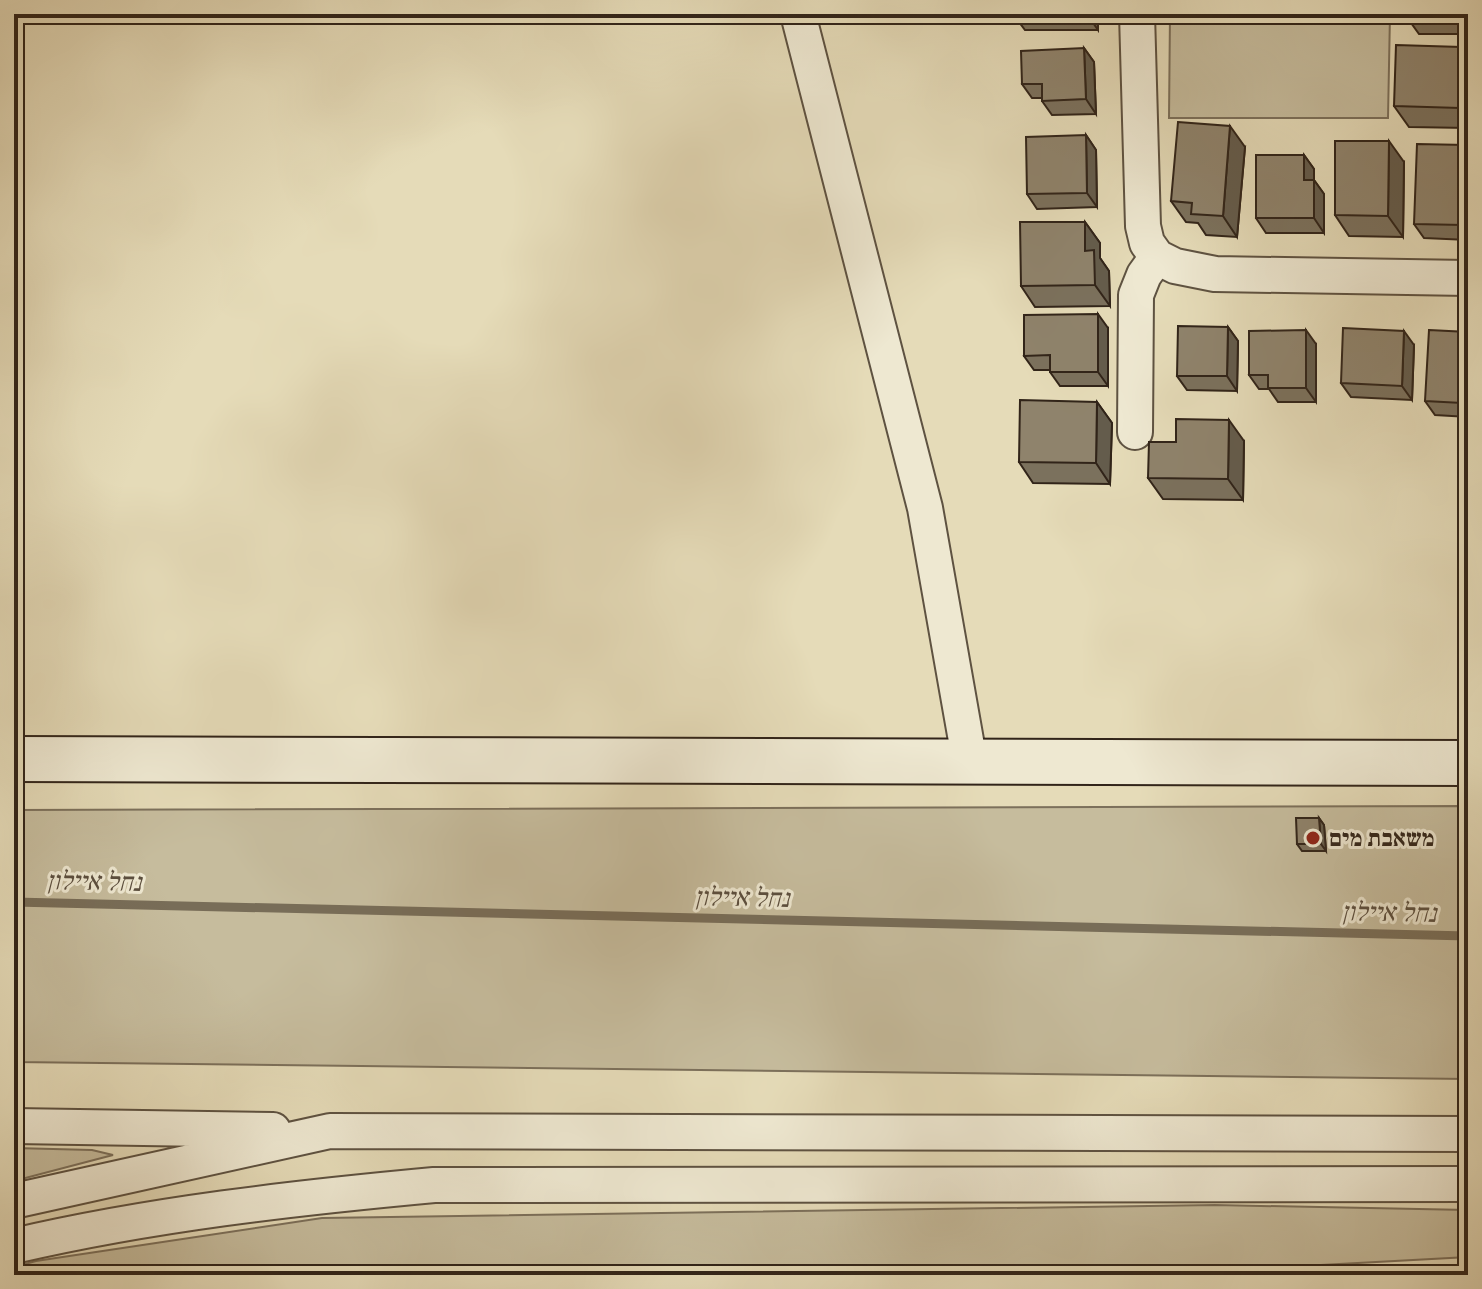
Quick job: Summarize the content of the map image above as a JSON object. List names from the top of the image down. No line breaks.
{"water":["נחל איילון"],"places":["משאבת מים"]}
